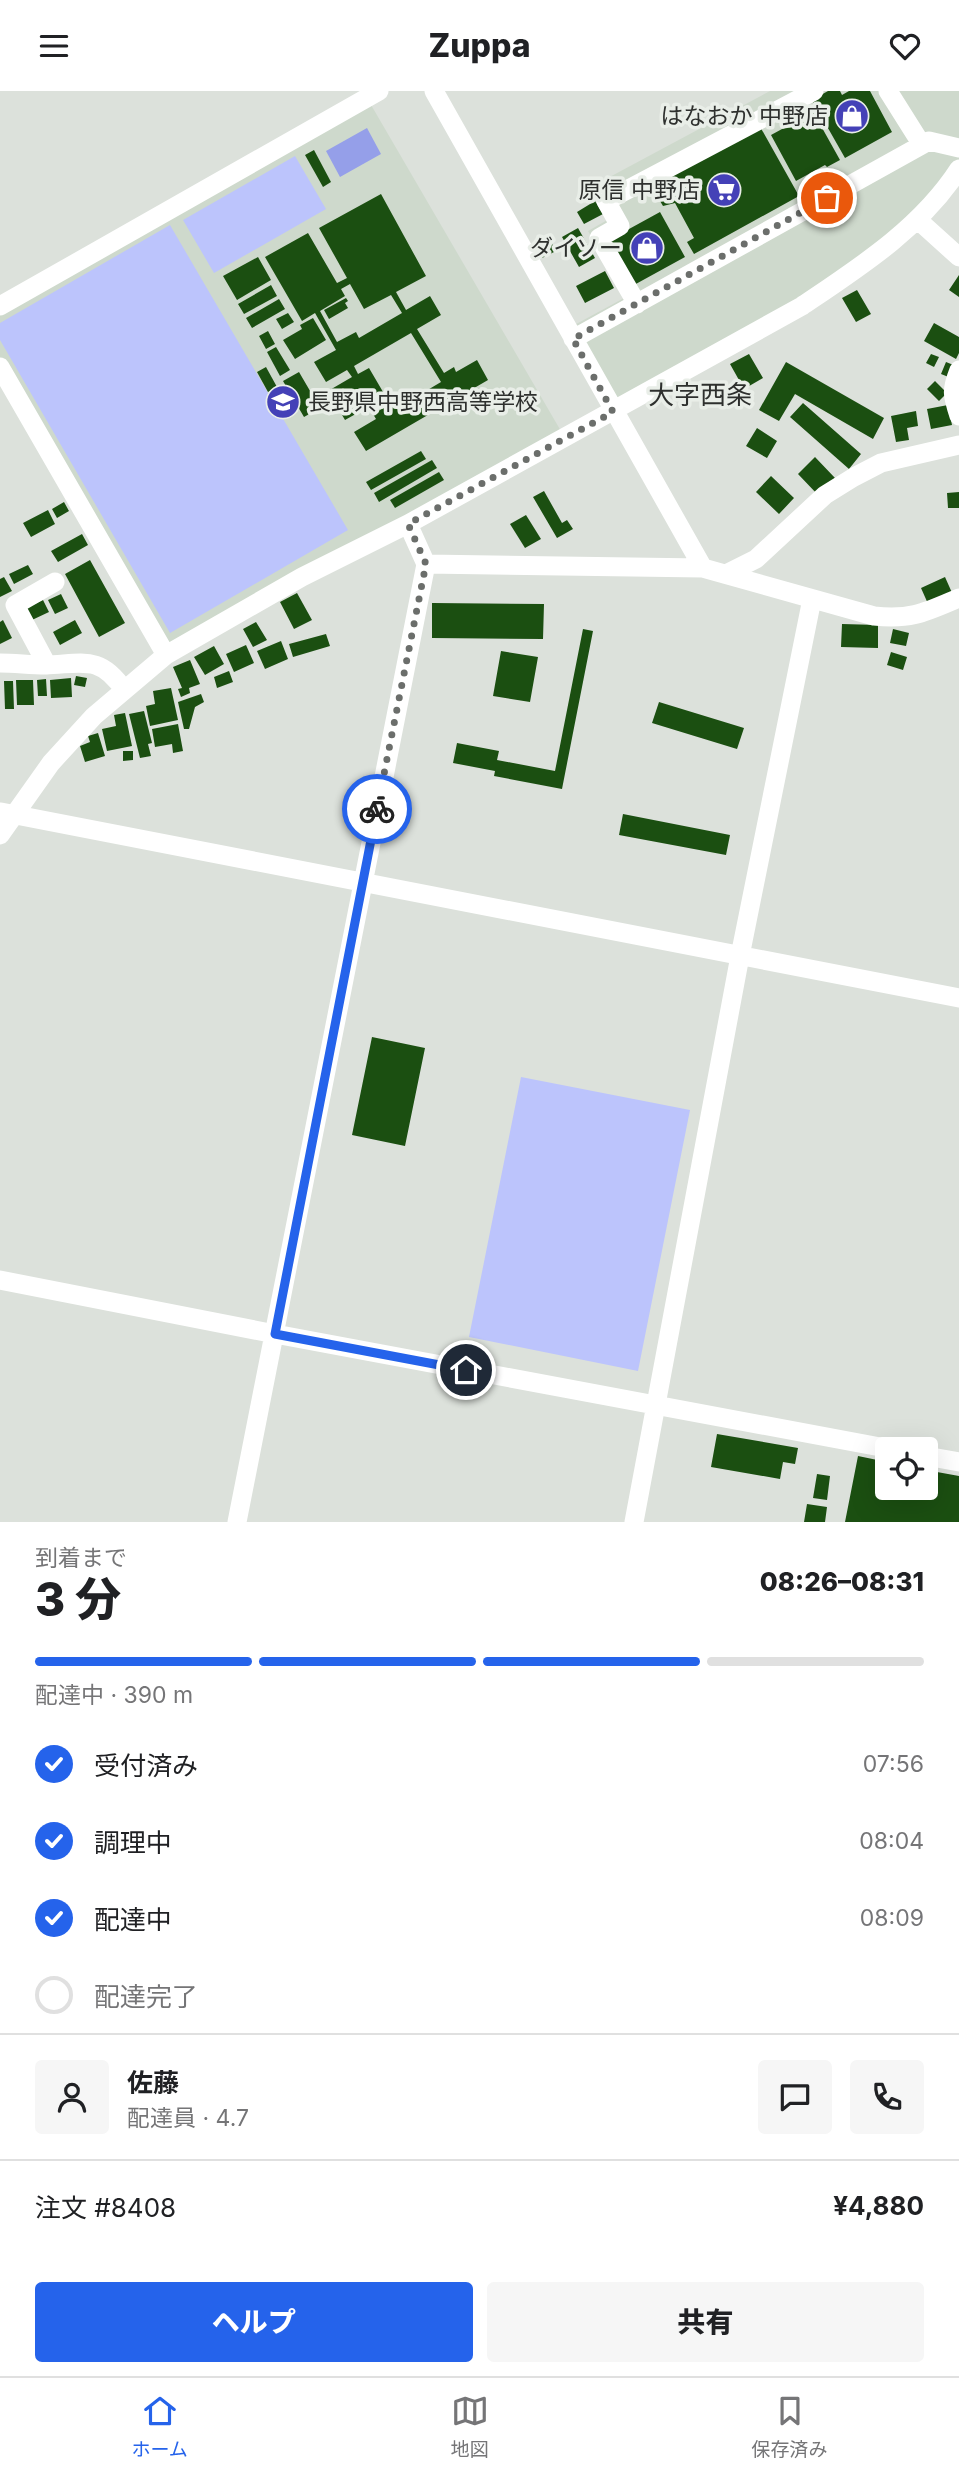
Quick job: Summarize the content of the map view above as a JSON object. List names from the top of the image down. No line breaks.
{"districts":["大字西条"],"places":{"shop":["はなおか 中野店","ダイソー"],"supermarket":["原信 中野店"],"school or university":["長野県中野西高等学校"]},"page":{"header":"Zuppa","heading":["3 分","到着まで","08:26–08:31"],"panel":["佐藤","配達員 · 4.7","注文 #8408","¥4,880"],"bar":"配達中 · 390 m","list":[["受付済み","07:56"],["調理中","08:04"],["配達中","08:09"],"配達完了"],"buttons":["ヘルプ","共有"],"tabs":["ホーム","地図","保存済み"]}}
